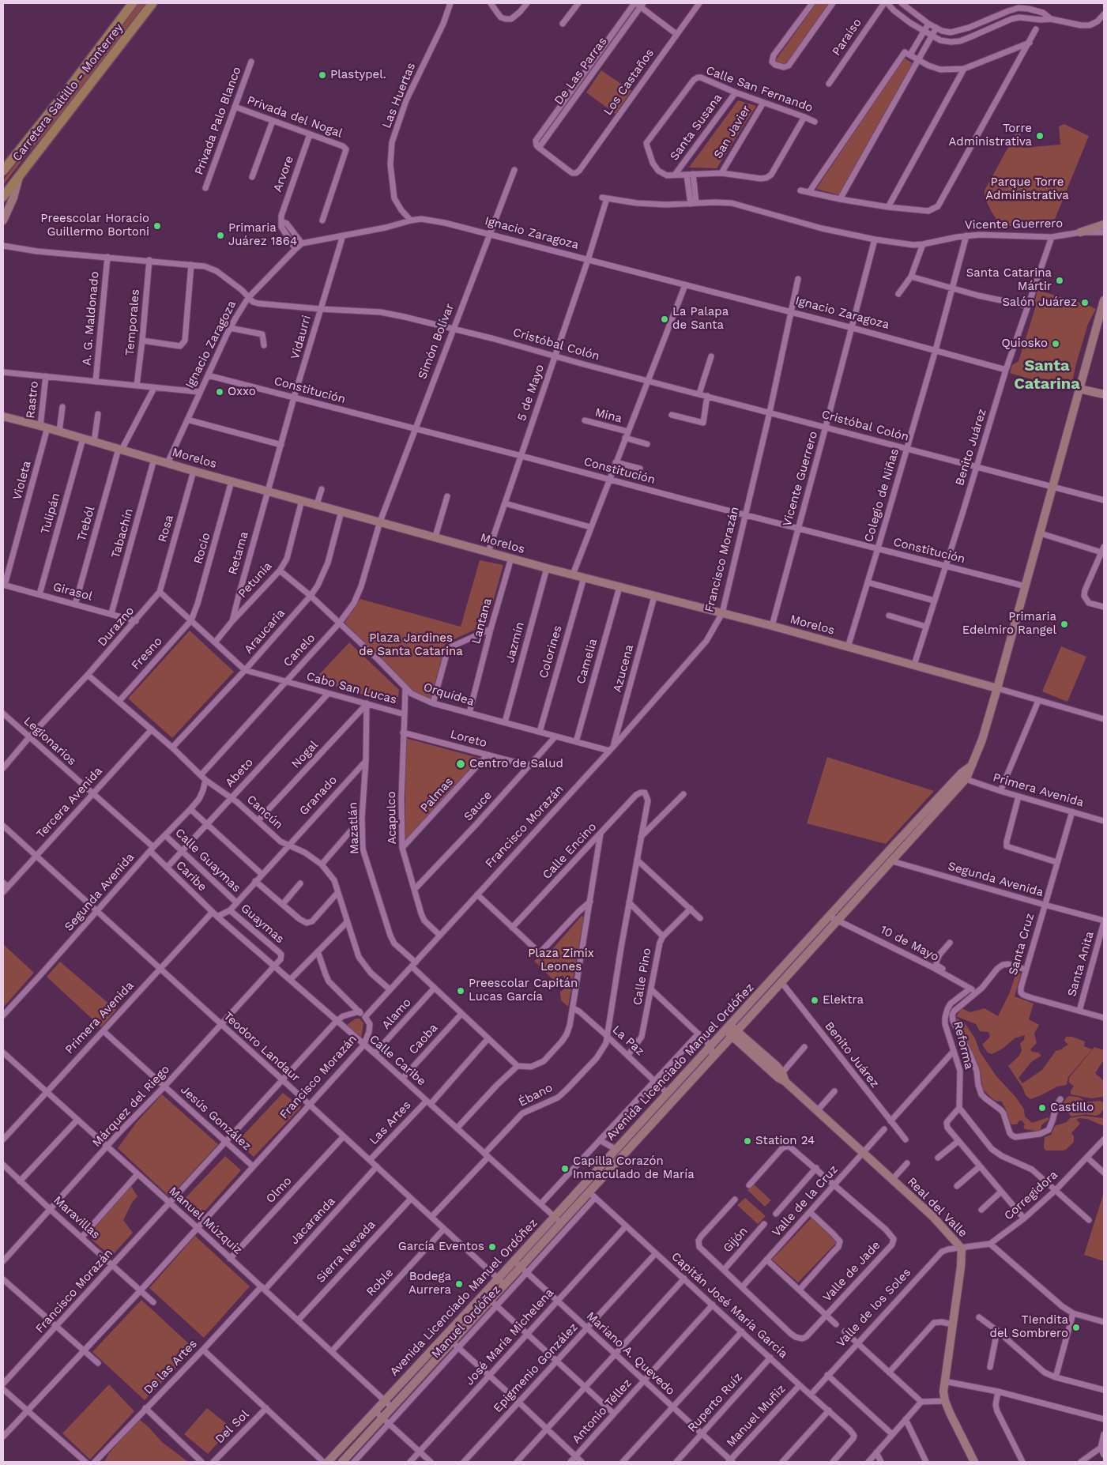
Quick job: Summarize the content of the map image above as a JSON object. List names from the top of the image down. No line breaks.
{"streets":{"main road":["Carretera Saltillo - Monterrey","Morelos","Avenida Licenciado Manuel Ordóñez","Real del Valle"],"street":["Paraíso","De Las Parras","Los Castaños","Calle San Fernando","Las Huertas","Privada del Nogal","Privada Palo Blanco","Santa Susana","San Javier","Arvore","Vicente Guerrero","Ignacio Zaragoza","A. G. Maldonado","Temporales","Vidaurri","Simón Bolívar","Cristóbal Colón","Constitución","5 de Mayo","Rastro","Mina","Benito Juárez","Violeta","Colegio de Niñas","Tulipán","Treból","Rosa","Tabachín","Rocío","Retama","Francisco Morazán","Petunia","Girasol","Lantana","Durazno","Araucaria","Jazmín","Canelo","Colorines","Fresno","Camelia","Azucena","Cabo San Lucas","Orquídea","Loreto","Legionarios","Nogal","Abeto","Primera Avenida","Palmas","Granado","Tercera Avenida","Sauce","Cancún","Acapulco","Mazatlán","Calle Encino","Calle Guaymas","Caribe","Segunda Avenida","Guaymas","10 de Mayo","Santa Cruz","Santa Anita","Calle Pino","Alamo","Caoba","La Paz","Reforma","Teodoro Landaur","Calle Caribe","Ébano","Márquez del Riego","Jesús González","Las Artes","Olmo","Corregidora","Valle de la Cruz","Maravillas","Manuel Múzquiz","Jacaranda","Gijón","Sierra Nevada","Valle de Jade","Roble","Capitán José María García","Valle de los Soles","Manuel Ordóñez","José María Michelena","Mariano A. Quevedo","De las Artes","Epigmenio González","Ruperto Ruíz","Antonio Téllez","Manuel Muñiz","Del Sol"]},"crossings":[["De Las Parras","Los Castaños"],["Calle San Fernando","Santa Susana"],["Calle San Fernando","San Javier"],["Las Huertas","Ignacio Zaragoza"],["Privada del Nogal","Privada Palo Blanco"],["Privada del Nogal","Arvore"],["Vicente Guerrero","Ignacio Zaragoza"],["Vicente Guerrero","Cristóbal Colón"],["Vicente Guerrero","Constitución"],["Vicente Guerrero","Benito Juárez"],["Vicente Guerrero","Morelos"],["Vicente Guerrero","Colegio de Niñas"],["Ignacio Zaragoza","Vidaurri"],["Ignacio Zaragoza","Simón Bolívar"],["Ignacio Zaragoza","Cristóbal Colón"],["Ignacio Zaragoza","Constitución"],["Ignacio Zaragoza","5 de Mayo"],["Ignacio Zaragoza","Benito Juárez"],["Ignacio Zaragoza","Morelos"],["Ignacio Zaragoza","Colegio de Niñas"],["Ignacio Zaragoza","Francisco Morazán"],["A. G. Maldonado","Cristóbal Colón"],["Temporales","Cristóbal Colón"],["Vidaurri","Cristóbal Colón"],["Vidaurri","Constitución"],["Vidaurri","Morelos"],["Vidaurri","Retama"],["Simón Bolívar","Cristóbal Colón"],["Simón Bolívar","Constitución"],["Simón Bolívar","Morelos"],["Simón Bolívar","Canelo"],["Cristóbal Colón","5 de Mayo"],["Cristóbal Colón","Benito Juárez"],["Cristóbal Colón","Colegio de Niñas"],["Cristóbal Colón","Francisco Morazán"],["Cristóbal Colón","Avenida Licenciado Manuel Ordóñez"],["Constitución","5 de Mayo"],["Constitución","Benito Juárez"],["Constitución","Colegio de Niñas"],["Constitución","Francisco Morazán"],["Constitución","Avenida Licenciado Manuel Ordóñez"],["5 de Mayo","Morelos"],["Rastro","Morelos"],["Rastro","Violeta"],["Benito Juárez","Morelos"],["Benito Juárez","Avenida Licenciado Manuel Ordóñez"],["Morelos","Violeta"],["Morelos","Colegio de Niñas"],["Morelos","Tulipán"],["Morelos","Treból"],["Morelos","Rosa"],["Morelos","Tabachín"],["Morelos","Rocío"],["Morelos","Retama"],["Morelos","Francisco Morazán"],["Morelos","Petunia"],["Morelos","Lantana"],["Morelos","Araucaria"],["Morelos","Jazmín"],["Morelos","Canelo"],["Morelos","Colorines"],["Morelos","Camelia"],["Morelos","Azucena"],["Morelos","Avenida Licenciado Manuel Ordóñez"],["Violeta","Girasol"],["Tulipán","Girasol"],["Treból","Girasol"],["Rosa","Durazno"],["Tabachín","Girasol"],["Rocío","Fresno"],["Retama","Petunia"],["Francisco Morazán","Azucena"],["Francisco Morazán","Orquídea"],["Francisco Morazán","Cancún"],["Francisco Morazán","Acapulco"],["Francisco Morazán","Mazatlán"],["Francisco Morazán","Teodoro Landaur"],["Francisco Morazán","Calle Caribe"],["Francisco Morazán","Jesús González"],["Francisco Morazán","Maravillas"],["Francisco Morazán","Manuel Múzquiz"],["Petunia","Orquídea"],["Girasol","Durazno"],["Lantana","Orquídea"],["Durazno","Legionarios"],["Durazno","Cancún"],["Araucaria","Cabo San Lucas"],["Araucaria","Orquídea"],["Araucaria","Cancún"],["Jazmín","Orquídea"],["Canelo","Cabo San Lucas"],["Canelo","Orquídea"],["Canelo","Cancún"],["Colorines","Orquídea"],["Fresno","Cancún"],["Camelia","Orquídea"],["Cabo San Lucas","Orquídea"],["Cabo San Lucas","Nogal"],["Cabo San Lucas","Abeto"],["Cabo San Lucas","Acapulco"],["Cabo San Lucas","Mazatlán"],["Orquídea","Sauce"],["Loreto","Palmas"],["Loreto","Sauce"],["Loreto","Acapulco"],["Legionarios","Tercera Avenida"],["Legionarios","Caribe"],["Legionarios","Segunda Avenida"],["Nogal","Cancún"],["Nogal","Mazatlán"],["Abeto","Cancún"],["Abeto","Calle Guaymas"],["Abeto","Caribe"],["Primera Avenida","Caribe"],["Primera Avenida","Santa Cruz"],["Primera Avenida","Teodoro Landaur"],["Primera Avenida","Avenida Licenciado Manuel Ordóñez"],["Primera Avenida","Jesús González"],["Primera Avenida","Manuel Múzquiz"],["Palmas","Acapulco"],["Granado","Cancún"],["Granado","Mazatlán"],["Granado","Calle Guaymas"],["Granado","Guaymas"],["Tercera Avenida","Cancún"],["Tercera Avenida","Teodoro Landaur"],["Sauce","Acapulco"],["Cancún","Segunda Avenida"],["Mazatlán","Alamo"],["Mazatlán","Caoba"],["Mazatlán","Las Artes"],["Calle Encino","Ébano"],["Calle Guaymas","Segunda Avenida"],["Caribe","Segunda Avenida"],["Caribe","Calle Caribe"],["Segunda Avenida","Santa Cruz"],["Segunda Avenida","Santa Anita"],["Segunda Avenida","Teodoro Landaur"],["Segunda Avenida","Avenida Licenciado Manuel Ordóñez"],["Guaymas","Márquez del Riego"],["10 de Mayo","Reforma"],["10 de Mayo","Avenida Licenciado Manuel Ordóñez"],["Santa Cruz","Santa Anita"],["Calle Pino","La Paz"],["Alamo","Calle Caribe"],["Caoba","Calle Caribe"],["La Paz","Avenida Licenciado Manuel Ordóñez"],["La Paz","Ébano"],["Teodoro Landaur","Avenida Licenciado Manuel Ordóñez"],["Teodoro Landaur","Ébano"],["Teodoro Landaur","Márquez del Riego"],["Teodoro Landaur","Las Artes"],["Teodoro Landaur","Olmo"],["Teodoro Landaur","Jacaranda"],["Teodoro Landaur","Sierra Nevada"],["Teodoro Landaur","Roble"],["Calle Caribe","Avenida Licenciado Manuel Ordóñez"],["Calle Caribe","Ébano"],["Calle Caribe","Márquez del Riego"],["Calle Caribe","Las Artes"],["Avenida Licenciado Manuel Ordóñez","Real del Valle"],["Avenida Licenciado Manuel Ordóñez","Manuel Múzquiz"],["Avenida Licenciado Manuel Ordóñez","Capitán José María García"],["Avenida Licenciado Manuel Ordóñez","Manuel Ordóñez"],["Avenida Licenciado Manuel Ordóñez","Mariano A. Quevedo"],["Márquez del Riego","Jesús González"],["Márquez del Riego","Maravillas"],["Márquez del Riego","Manuel Múzquiz"],["Olmo","Manuel Múzquiz"],["Corregidora","Real del Valle"],["Corregidora","Valle de los Soles"],["Valle de la Cruz","Real del Valle"],["Valle de la Cruz","Valle de Jade"],["Real del Valle","Valle de los Soles"],["Manuel Múzquiz","Jacaranda"],["Manuel Múzquiz","Sierra Nevada"],["Manuel Múzquiz","Roble"],["Manuel Múzquiz","De las Artes"],["Jacaranda","De las Artes"],["Capitán José María García","Valle de los Soles"],["Capitán José María García","Manuel Ordóñez"],["Capitán José María García","José María Michelena"],["Capitán José María García","Epigmenio González"],["Capitán José María García","Ruperto Ruíz"],["Capitán José María García","Antonio Téllez"],["Capitán José María García","Manuel Muñiz"],["Manuel Ordóñez","Mariano A. Quevedo"],["José María Michelena","Mariano A. Quevedo"],["Mariano A. Quevedo","Epigmenio González"],["Mariano A. Quevedo","Ruperto Ruíz"],["Mariano A. Quevedo","Antonio Téllez"],["Mariano A. Quevedo","Manuel Muñiz"]],"districts":["Santa Catarina"],"parks":["Parque Torre Administrativa","Plaza Jardines de Santa Catarina","Plaza Zimix Leones"],"places":["Plastypel.","Torre Administrativa","Preescolar Horacio Guillermo Bortoni","Primaria Juárez 1864","Santa Catarina Mártir","Salón Juárez","La Palapa de Santa","Quiosko","Oxxo","Primaria Edelmiro Rangel","Centro de Salud","Preescolar Capitán Lucas García","Elektra","Castillo","Station 24","Capilla Corazón Inmaculado de María","García Eventos","Bodega Aurrera","TIendita del Sombrero"]}
